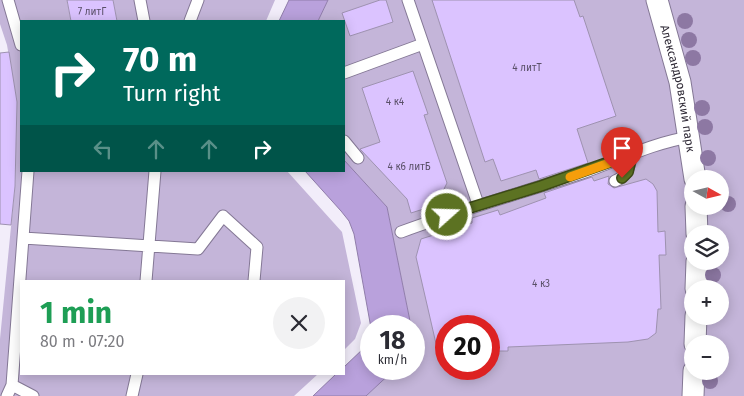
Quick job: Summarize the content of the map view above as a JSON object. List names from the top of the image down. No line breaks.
{"streets":{"street":["Александровский парк"]},"house_numbers":["7 литГ","4 литТ","4 к4","4 к6 литБ","4 к3"],"north":"right","page":{"turn":["70 m","Turn right"],"map_buttons":["+","−"],"heading":["1 min","80 m · 07:20"],"speed":"18 km/h","limit":"20"}}
